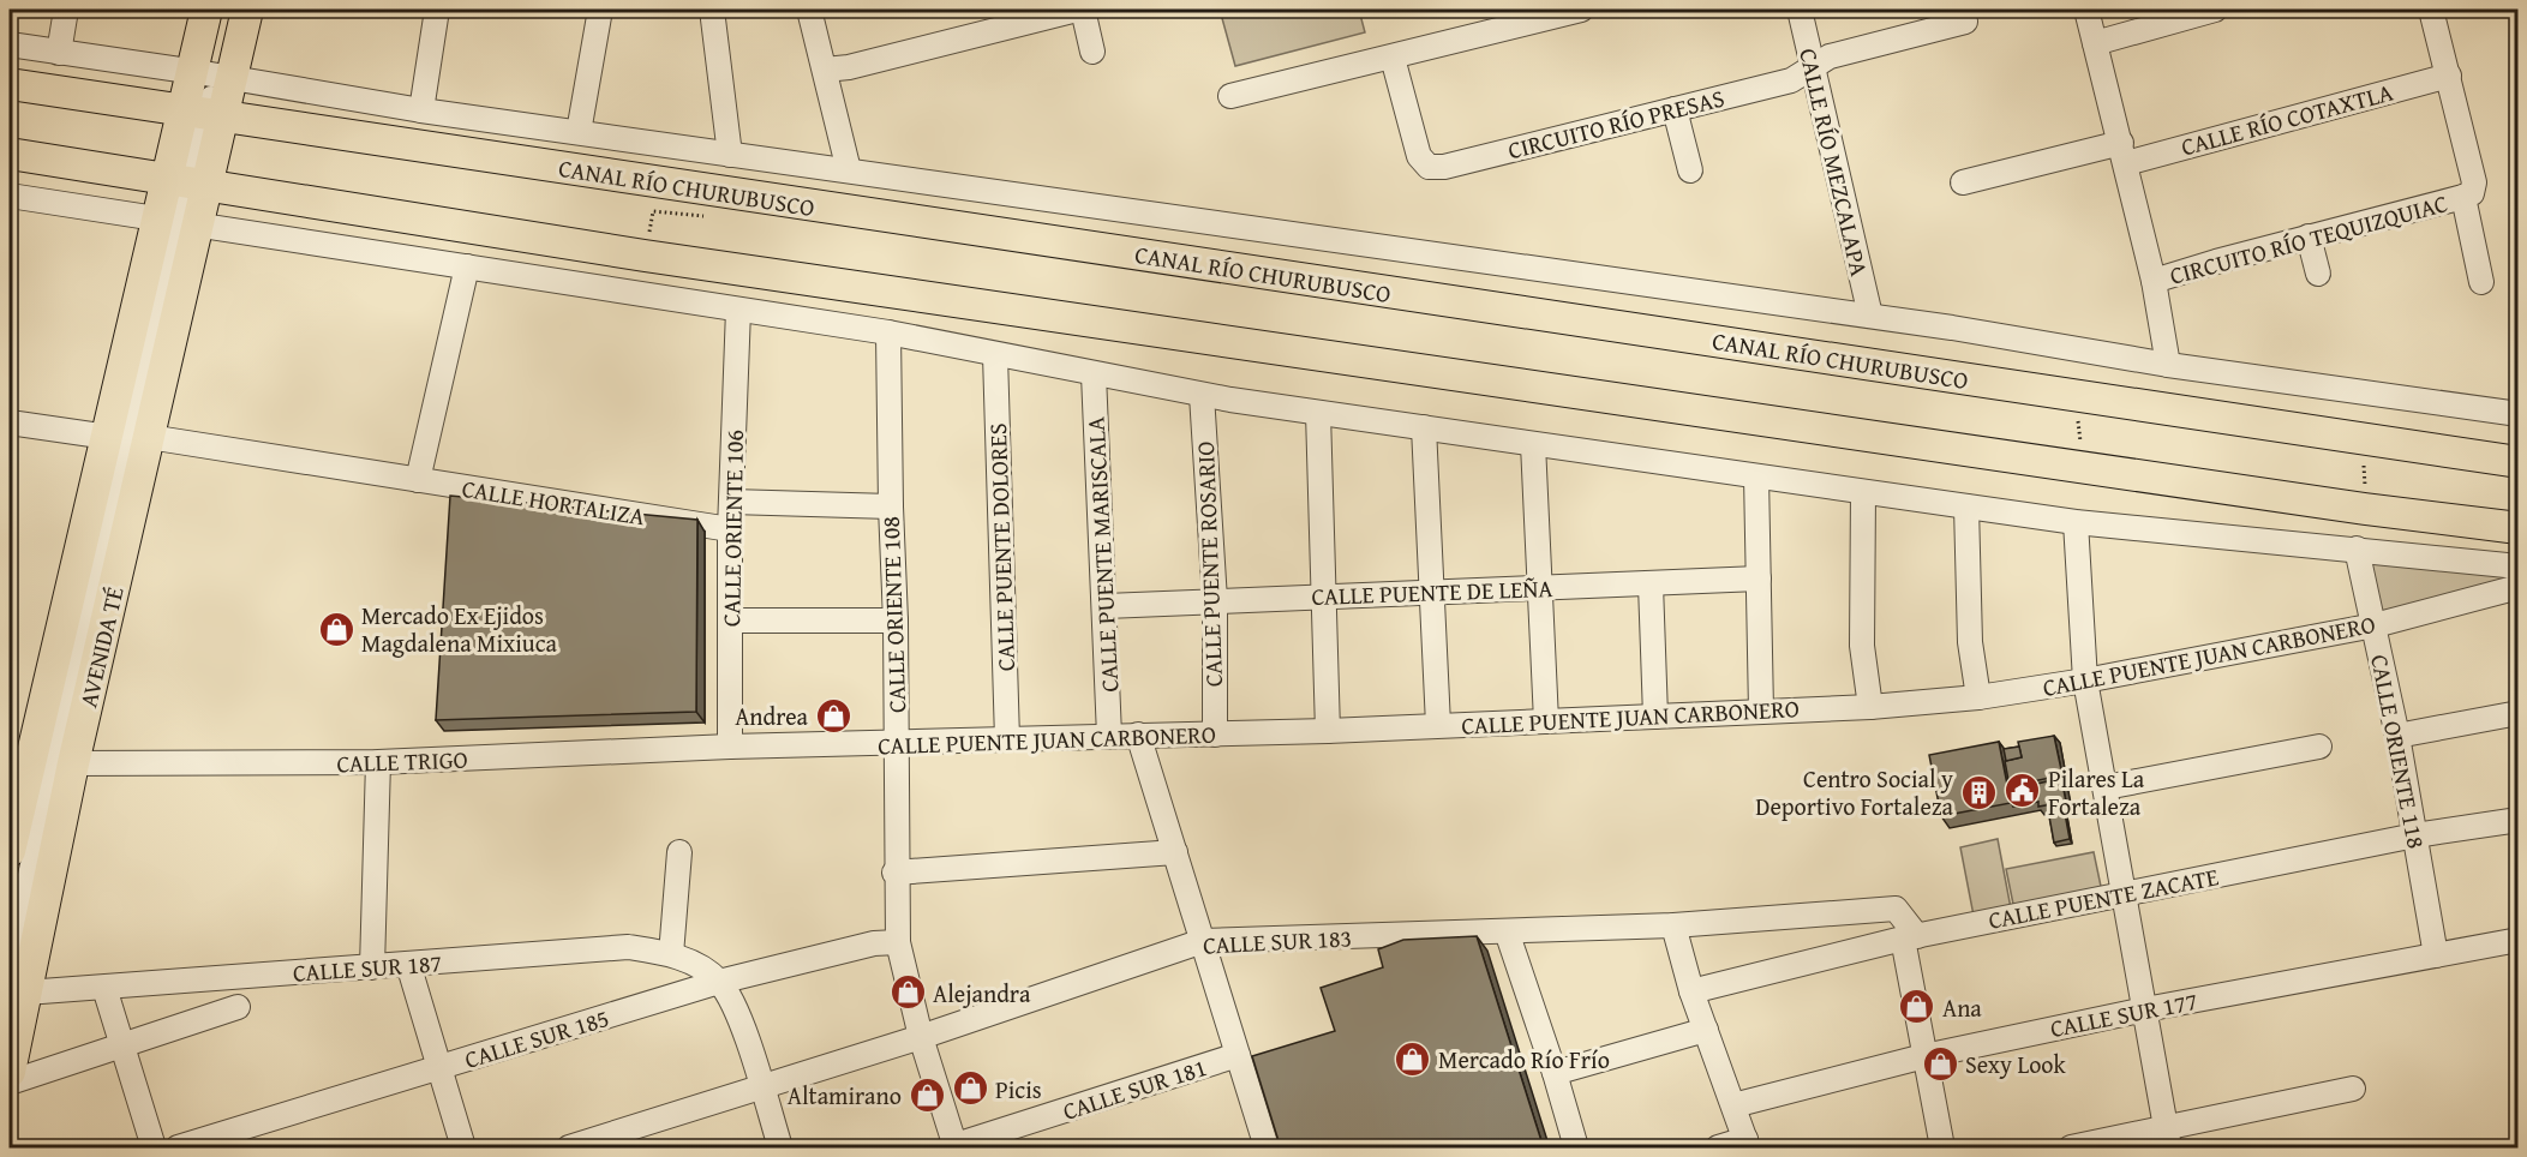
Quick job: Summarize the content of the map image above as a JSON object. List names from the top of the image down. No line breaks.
{"streets":{"main road":["CANAL RÍO CHURUBUSCO","AVENIDA TÉ"],"street":["CALLE RÍO COTAXTLA","CIRCUITO RÍO PRESAS","CALLE RÍO MEZCALAPA","CIRCUITO RÍO TEQUIZQUIAC","CALLE HORTALIZA","CALLE ORIENTE 106","CALLE PUENTE DOLORES","CALLE PUENTE MARISCALA","CALLE PUENTE ROSARIO","CALLE PUENTE DE LEÑA","CALLE ORIENTE 108","CALLE PUENTE JUAN CARBONERO","CALLE ORIENTE 118","CALLE TRIGO","CALLE PUENTE ZACATE","CALLE SUR 183","CALLE SUR 187","CALLE SUR 177","CALLE SUR 185","CALLE SUR 181"]},"crossings":[["CALLE RÍO COTAXTLA","CIRCUITO RÍO TEQUIZQUIAC"],["CIRCUITO RÍO PRESAS","CALLE RÍO MEZCALAPA"],["CALLE RÍO MEZCALAPA","CANAL RÍO CHURUBUSCO"],["CALLE HORTALIZA","CALLE ORIENTE 106"],["CALLE HORTALIZA","AVENIDA TÉ"],["CALLE ORIENTE 106","CALLE PUENTE JUAN CARBONERO"],["CALLE ORIENTE 106","CALLE TRIGO"],["CALLE PUENTE DOLORES","CALLE PUENTE JUAN CARBONERO"],["CALLE PUENTE MARISCALA","CALLE PUENTE DE LEÑA"],["CALLE PUENTE MARISCALA","CALLE PUENTE JUAN CARBONERO"],["CALLE PUENTE ROSARIO","CALLE PUENTE DE LEÑA"],["CALLE PUENTE ROSARIO","CALLE PUENTE JUAN CARBONERO"],["CALLE ORIENTE 108","CALLE PUENTE JUAN CARBONERO"],["CALLE ORIENTE 108","CALLE SUR 183"],["CALLE ORIENTE 108","CALLE SUR 185"],["CALLE ORIENTE 108","CALLE SUR 181"],["AVENIDA TÉ","CALLE TRIGO"],["AVENIDA TÉ","CALLE SUR 187"],["CALLE PUENTE JUAN CARBONERO","CALLE ORIENTE 118"],["CALLE PUENTE JUAN CARBONERO","CALLE TRIGO"],["CALLE ORIENTE 118","CALLE PUENTE ZACATE"],["CALLE ORIENTE 118","CALLE SUR 177"],["CALLE PUENTE ZACATE","CALLE SUR 183"],["CALLE SUR 187","CALLE SUR 185"]],"places":{"shop":["Mercado Ex Ejidos Magdalena Mixiuca","Andrea","Alejandra","Ana","Mercado Río Frío","Sexy Look","Picis","Altamirano"],"public building":["Pilares La Fortaleza"],"building":["Centro Social y Deportivo Fortaleza"]}}
